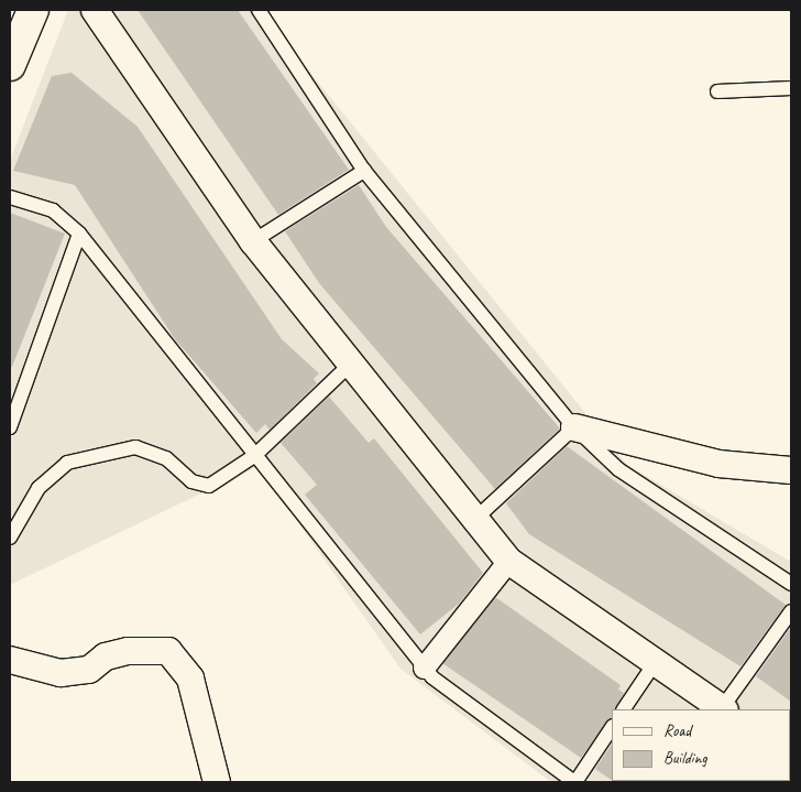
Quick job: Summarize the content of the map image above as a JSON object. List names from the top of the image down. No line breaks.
{"legend":["Road","Building"]}
